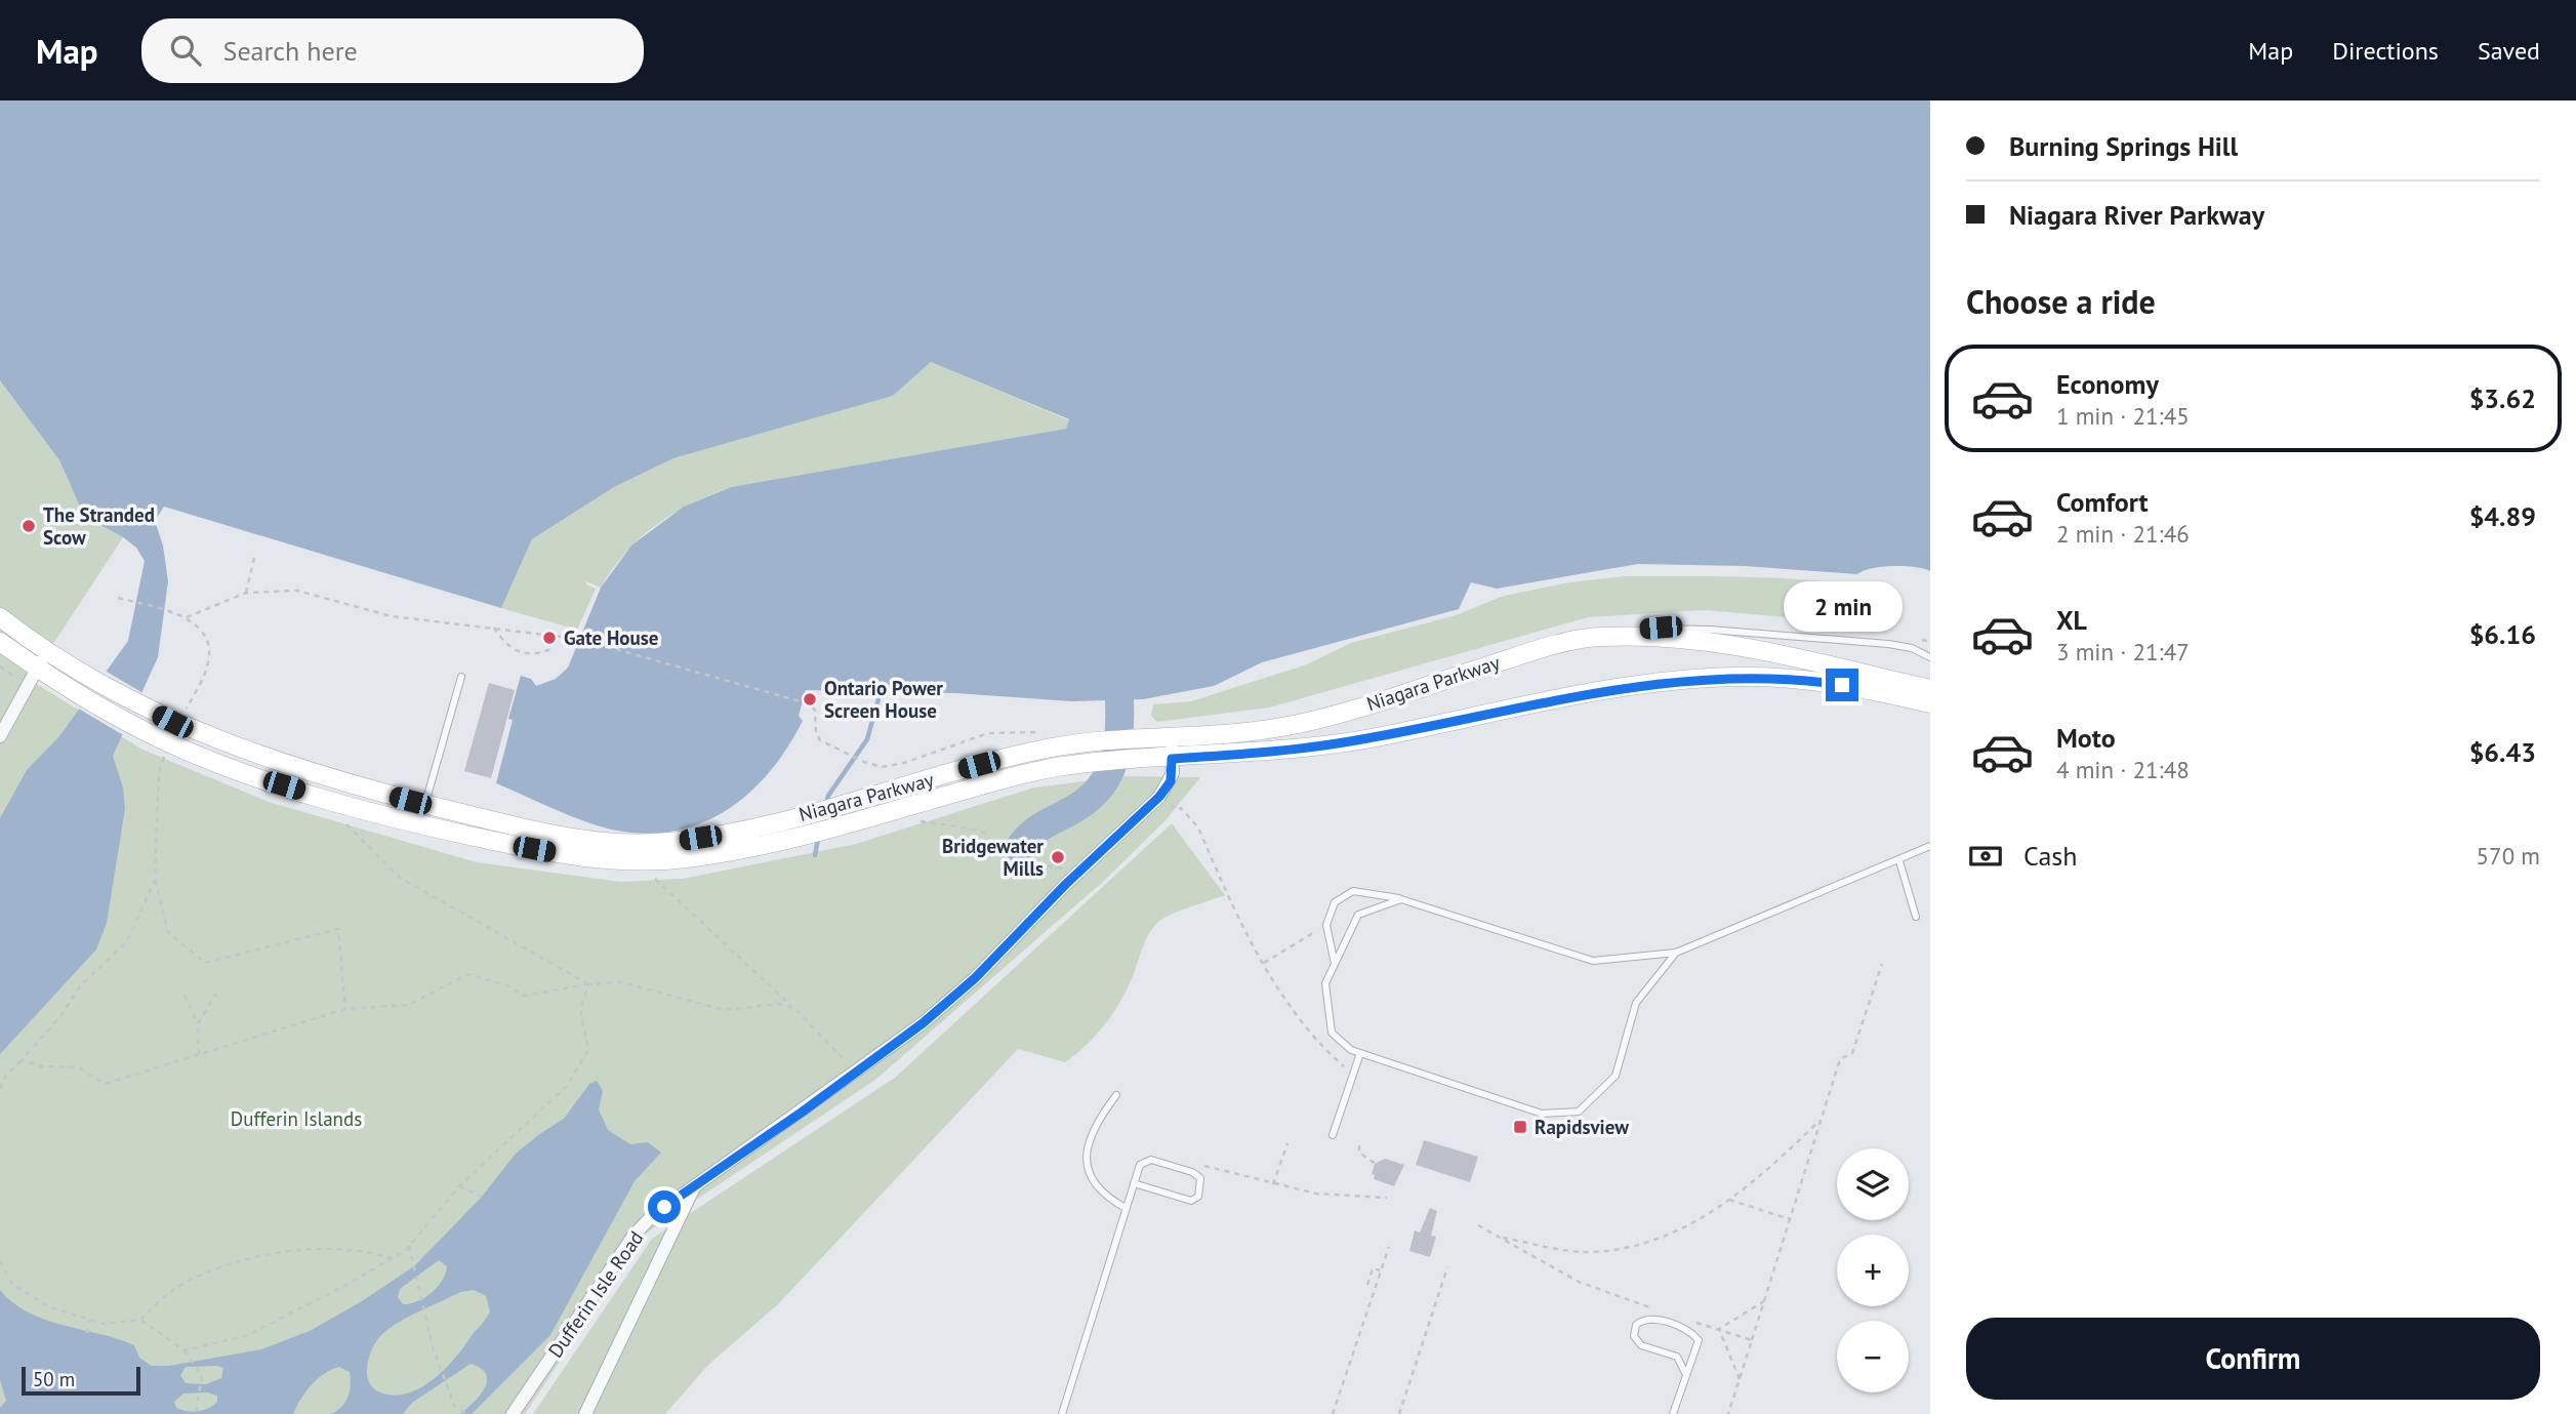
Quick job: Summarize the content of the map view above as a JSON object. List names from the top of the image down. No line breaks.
{"streets":{"main road":["Niagara Parkway"],"street":["Dufferin Isle Road"]},"crossings":[["Niagara Parkway","Dufferin Isle Road"]],"parks":["Dufferin Islands"],"places":{"other":["The Stranded Scow","Gate House","Ontario Power Screen House","Bridgewater Mills"],"transit":["Rapidsview"]},"scale_bar":"50 m","page":{"header":"Map","search":"Search here","nav":["Map","Directions","Saved"],"banner":["Burning Springs Hill","Niagara River Parkway"],"heading":"Choose a ride","list":[{"name":"Economy","note":"1 min · 21:45","value":"$3.62"},{"name":"Comfort","note":"2 min · 21:46","value":"$4.89"},{"name":"XL","note":"3 min · 21:47","value":"$6.16"},{"name":"Moto","note":"4 min · 21:48","value":"$6.43"}],"bubble":"2 min","pay":["Cash","570 m"],"map_buttons":["+","−"],"buttons":"Confirm","scale":"50 m"}}
